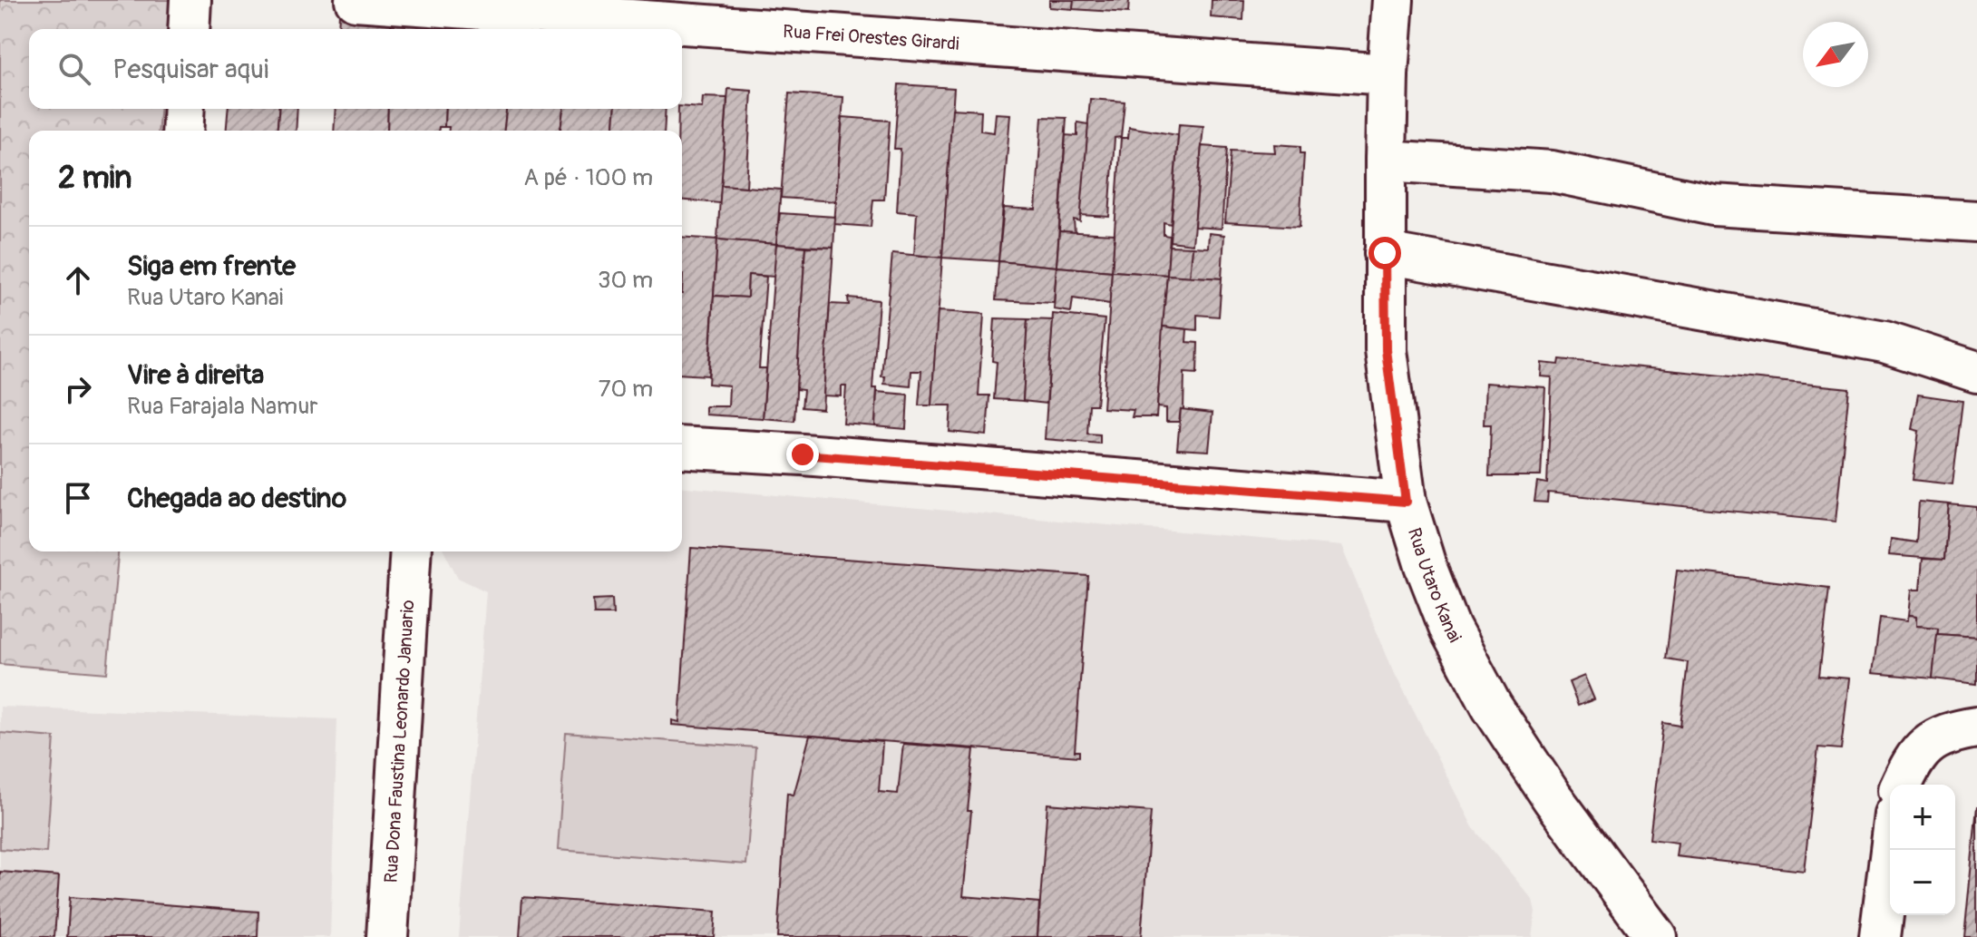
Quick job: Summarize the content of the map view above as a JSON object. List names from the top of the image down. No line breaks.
{"streets":{"street":["Rua Frei Orestes Girardi","Rua Utaro Kanai","Rua Dona Faustina Leonardo Januario"]},"crossings":[["Rua Frei Orestes Girardi","Rua Utaro Kanai"]],"north":"bottom left","page":{"search":"Pesquisar aqui","heading":["2 min","A pé · 100 m"],"list":[["Siga em frente","Rua Utaro Kanai","30 m"],["Vire à direita","Rua Farajala Namur","70 m"],"Chegada ao destino"],"map_buttons":["+","−"]}}
